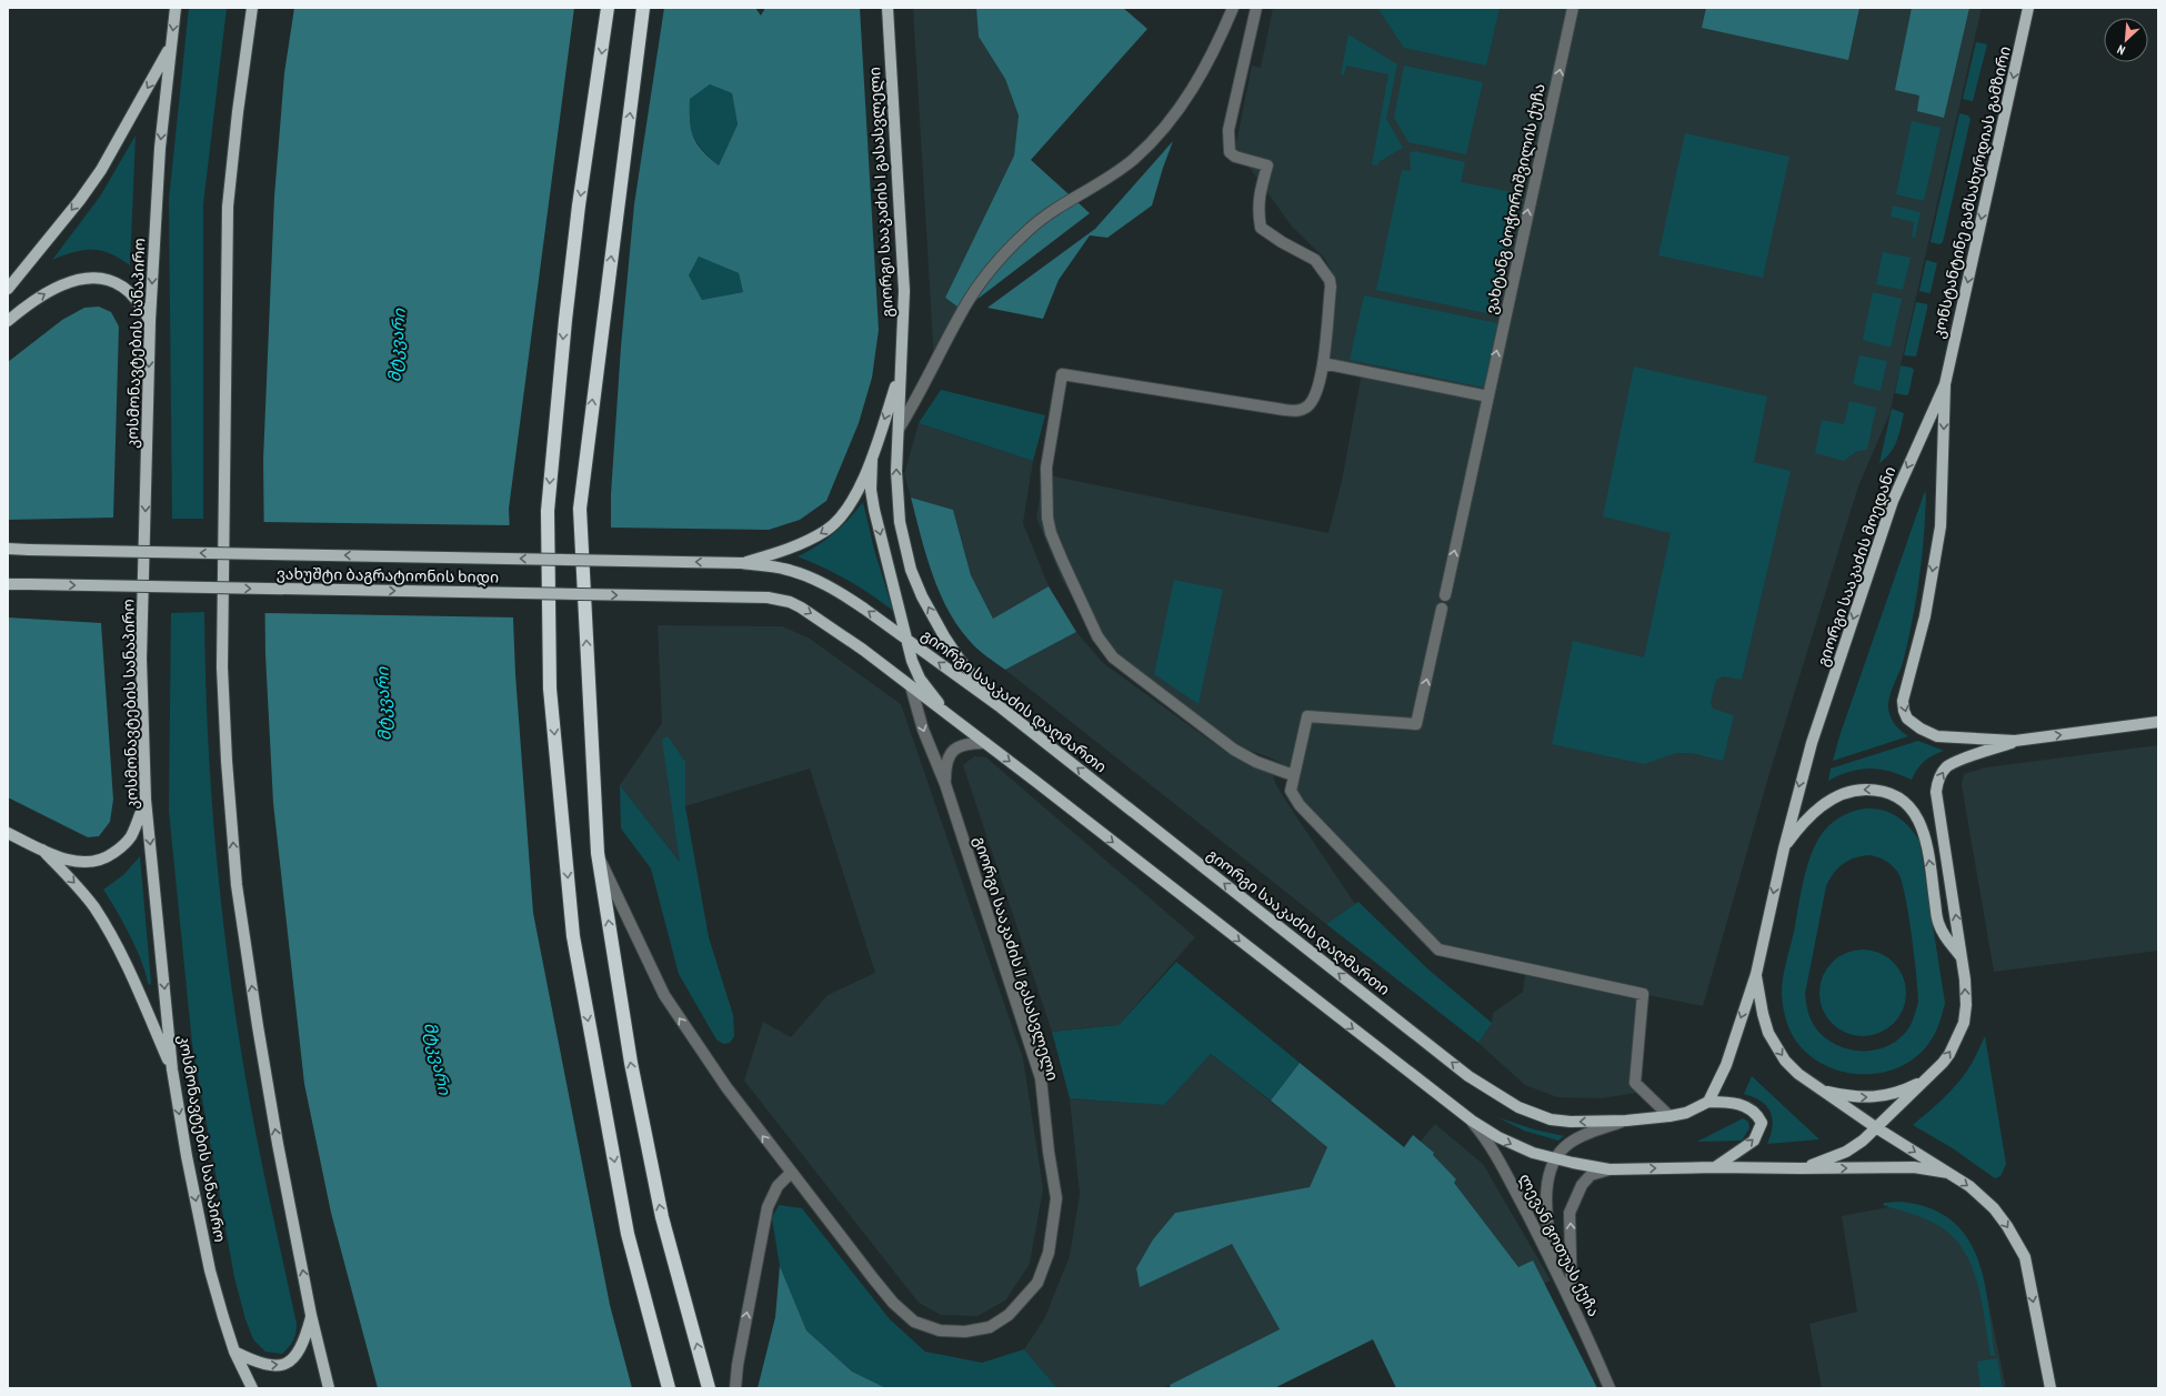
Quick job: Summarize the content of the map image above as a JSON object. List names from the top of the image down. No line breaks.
{"streets":{"main road":["გიორგი სააკაძის I გასასვლელი","კონსტანტინე გამსახურდიას გამზირი","კოსმონავტების სანაპირო","გიორგი სააკაძის მოედანი","ვახუშტი ბაგრატიონის ხიდი","გიორგი სააკაძის დაღმართი"],"street":["ვახტანგ ბოჭორიშვილის ქუჩა","გიორგი სააკაძის II გასასვლელი","ლევან გოთუას ქუჩა"]},"crossings":[["გიორგი სააკაძის I გასასვლელი","ვახუშტი ბაგრატიონის ხიდი"],["გიორგი სააკაძის I გასასვლელი","გიორგი სააკაძის დაღმართი"],["კონსტანტინე გამსახურდიას გამზირი","გიორგი სააკაძის მოედანი"],["გიორგი სააკაძის მოედანი","გიორგი სააკაძის დაღმართი"],["ვახუშტი ბაგრატიონის ხიდი","გიორგი სააკაძის დაღმართი"],["გიორგი სააკაძის დაღმართი","გიორგი სააკაძის II გასასვლელი"],["გიორგი სააკაძის დაღმართი","ლევან გოთუას ქუჩა"]],"one_way":["კონსტანტინე გამსახურდიას გამზირი","ვახტანგ ბოჭორიშვილის ქუჩა"],"water":["მტკვარი"],"north":"bottom left"}
